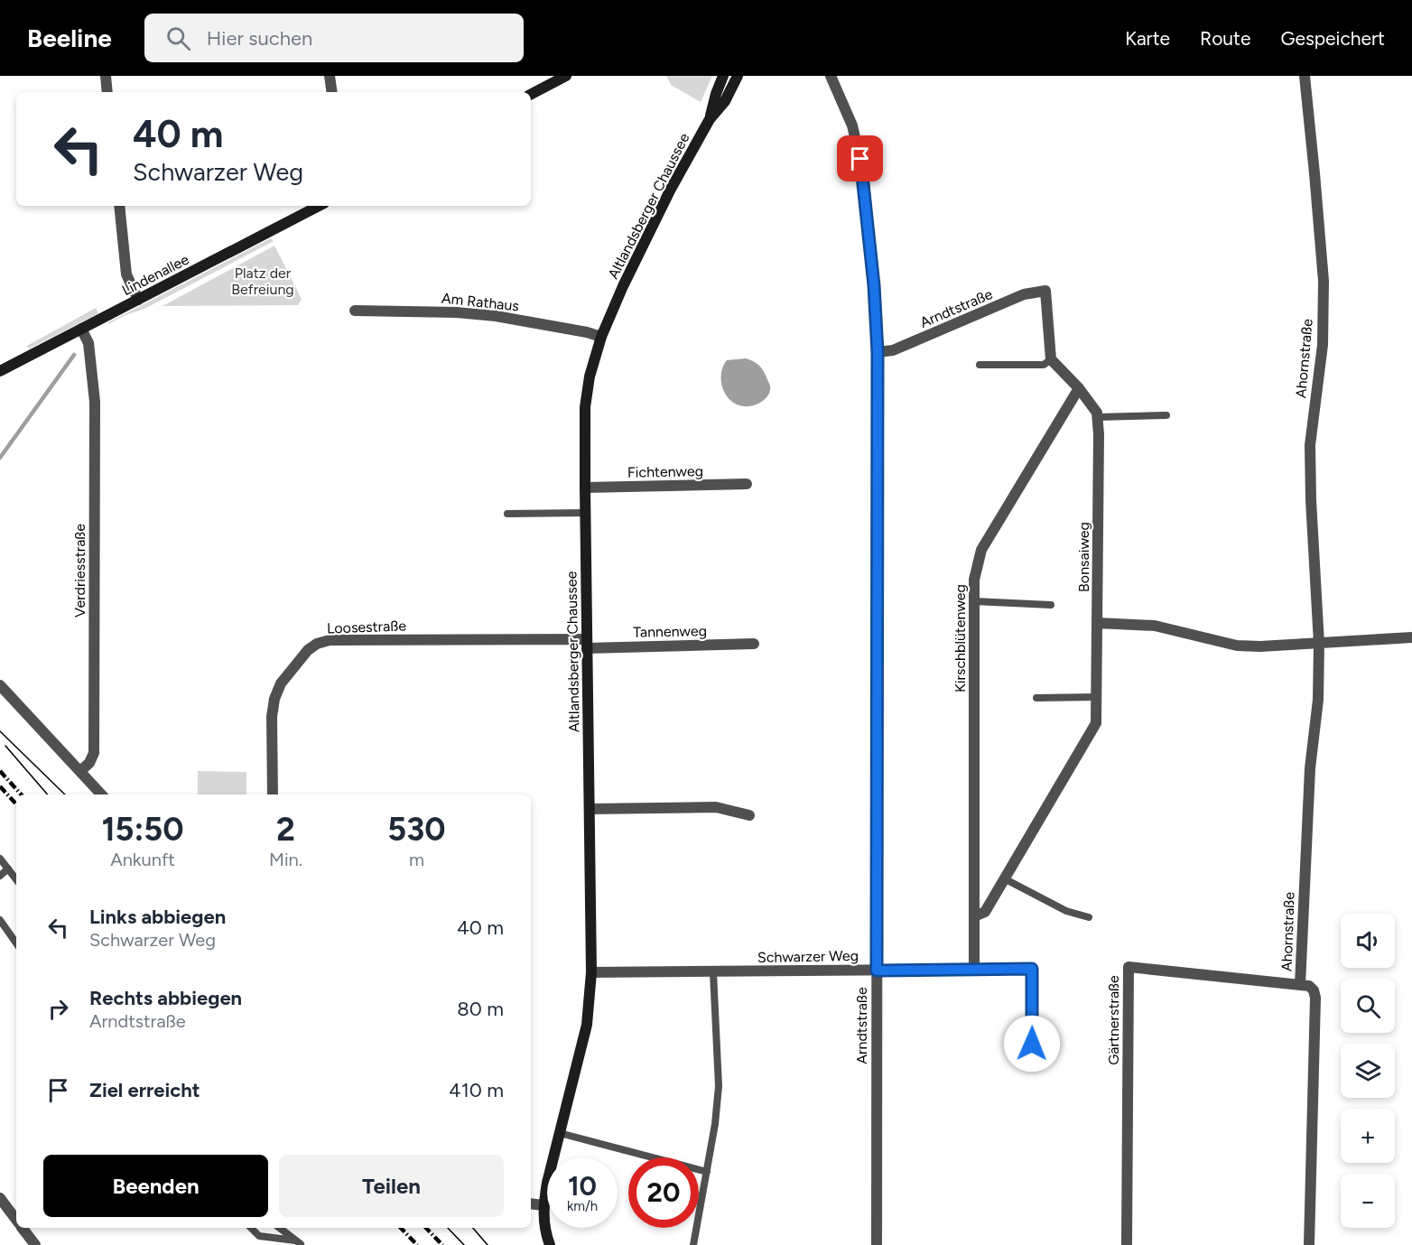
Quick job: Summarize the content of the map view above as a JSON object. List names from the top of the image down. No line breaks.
{"streets":{"main road":["Altlandsberger Chaussee","Lindenallee"],"street":["Am Rathaus","Arndtstraße","Ahornstraße","Fichtenweg","Bonsaiweg","Verdriesstraße","Loosestraße","Tannenweg","Kirschblütenweg","Schwarzer Weg","Gärtnerstraße"]},"crossings":[["Altlandsberger Chaussee","Am Rathaus"],["Altlandsberger Chaussee","Fichtenweg"],["Altlandsberger Chaussee","Loosestraße"],["Altlandsberger Chaussee","Tannenweg"],["Altlandsberger Chaussee","Schwarzer Weg"],["Lindenallee","Verdriesstraße"],["Arndtstraße","Bonsaiweg"],["Arndtstraße","Schwarzer Weg"],["Ahornstraße","Gärtnerstraße"],["Bonsaiweg","Kirschblütenweg"],["Loosestraße","Tannenweg"]],"parks":["Platz der Befreiung"],"page":{"header":"Beeline","search":"Hier suchen","nav":["Karte","Route","Gespeichert"],"turn":["40 m","Schwarzer Weg"],"eta":["15:50","Ankunft","2","Min.","530","m"],"list":[{"name":"Links abbiegen","note":"Schwarzer Weg","value":"40 m"},{"name":"Rechts abbiegen","note":"Arndtstraße","value":"80 m"},{"name":"Ziel erreicht","value":"410 m"}],"map_buttons":["+","−"],"buttons":["Beenden","Teilen"],"speed":"10 km/h","limit":"20"}}
